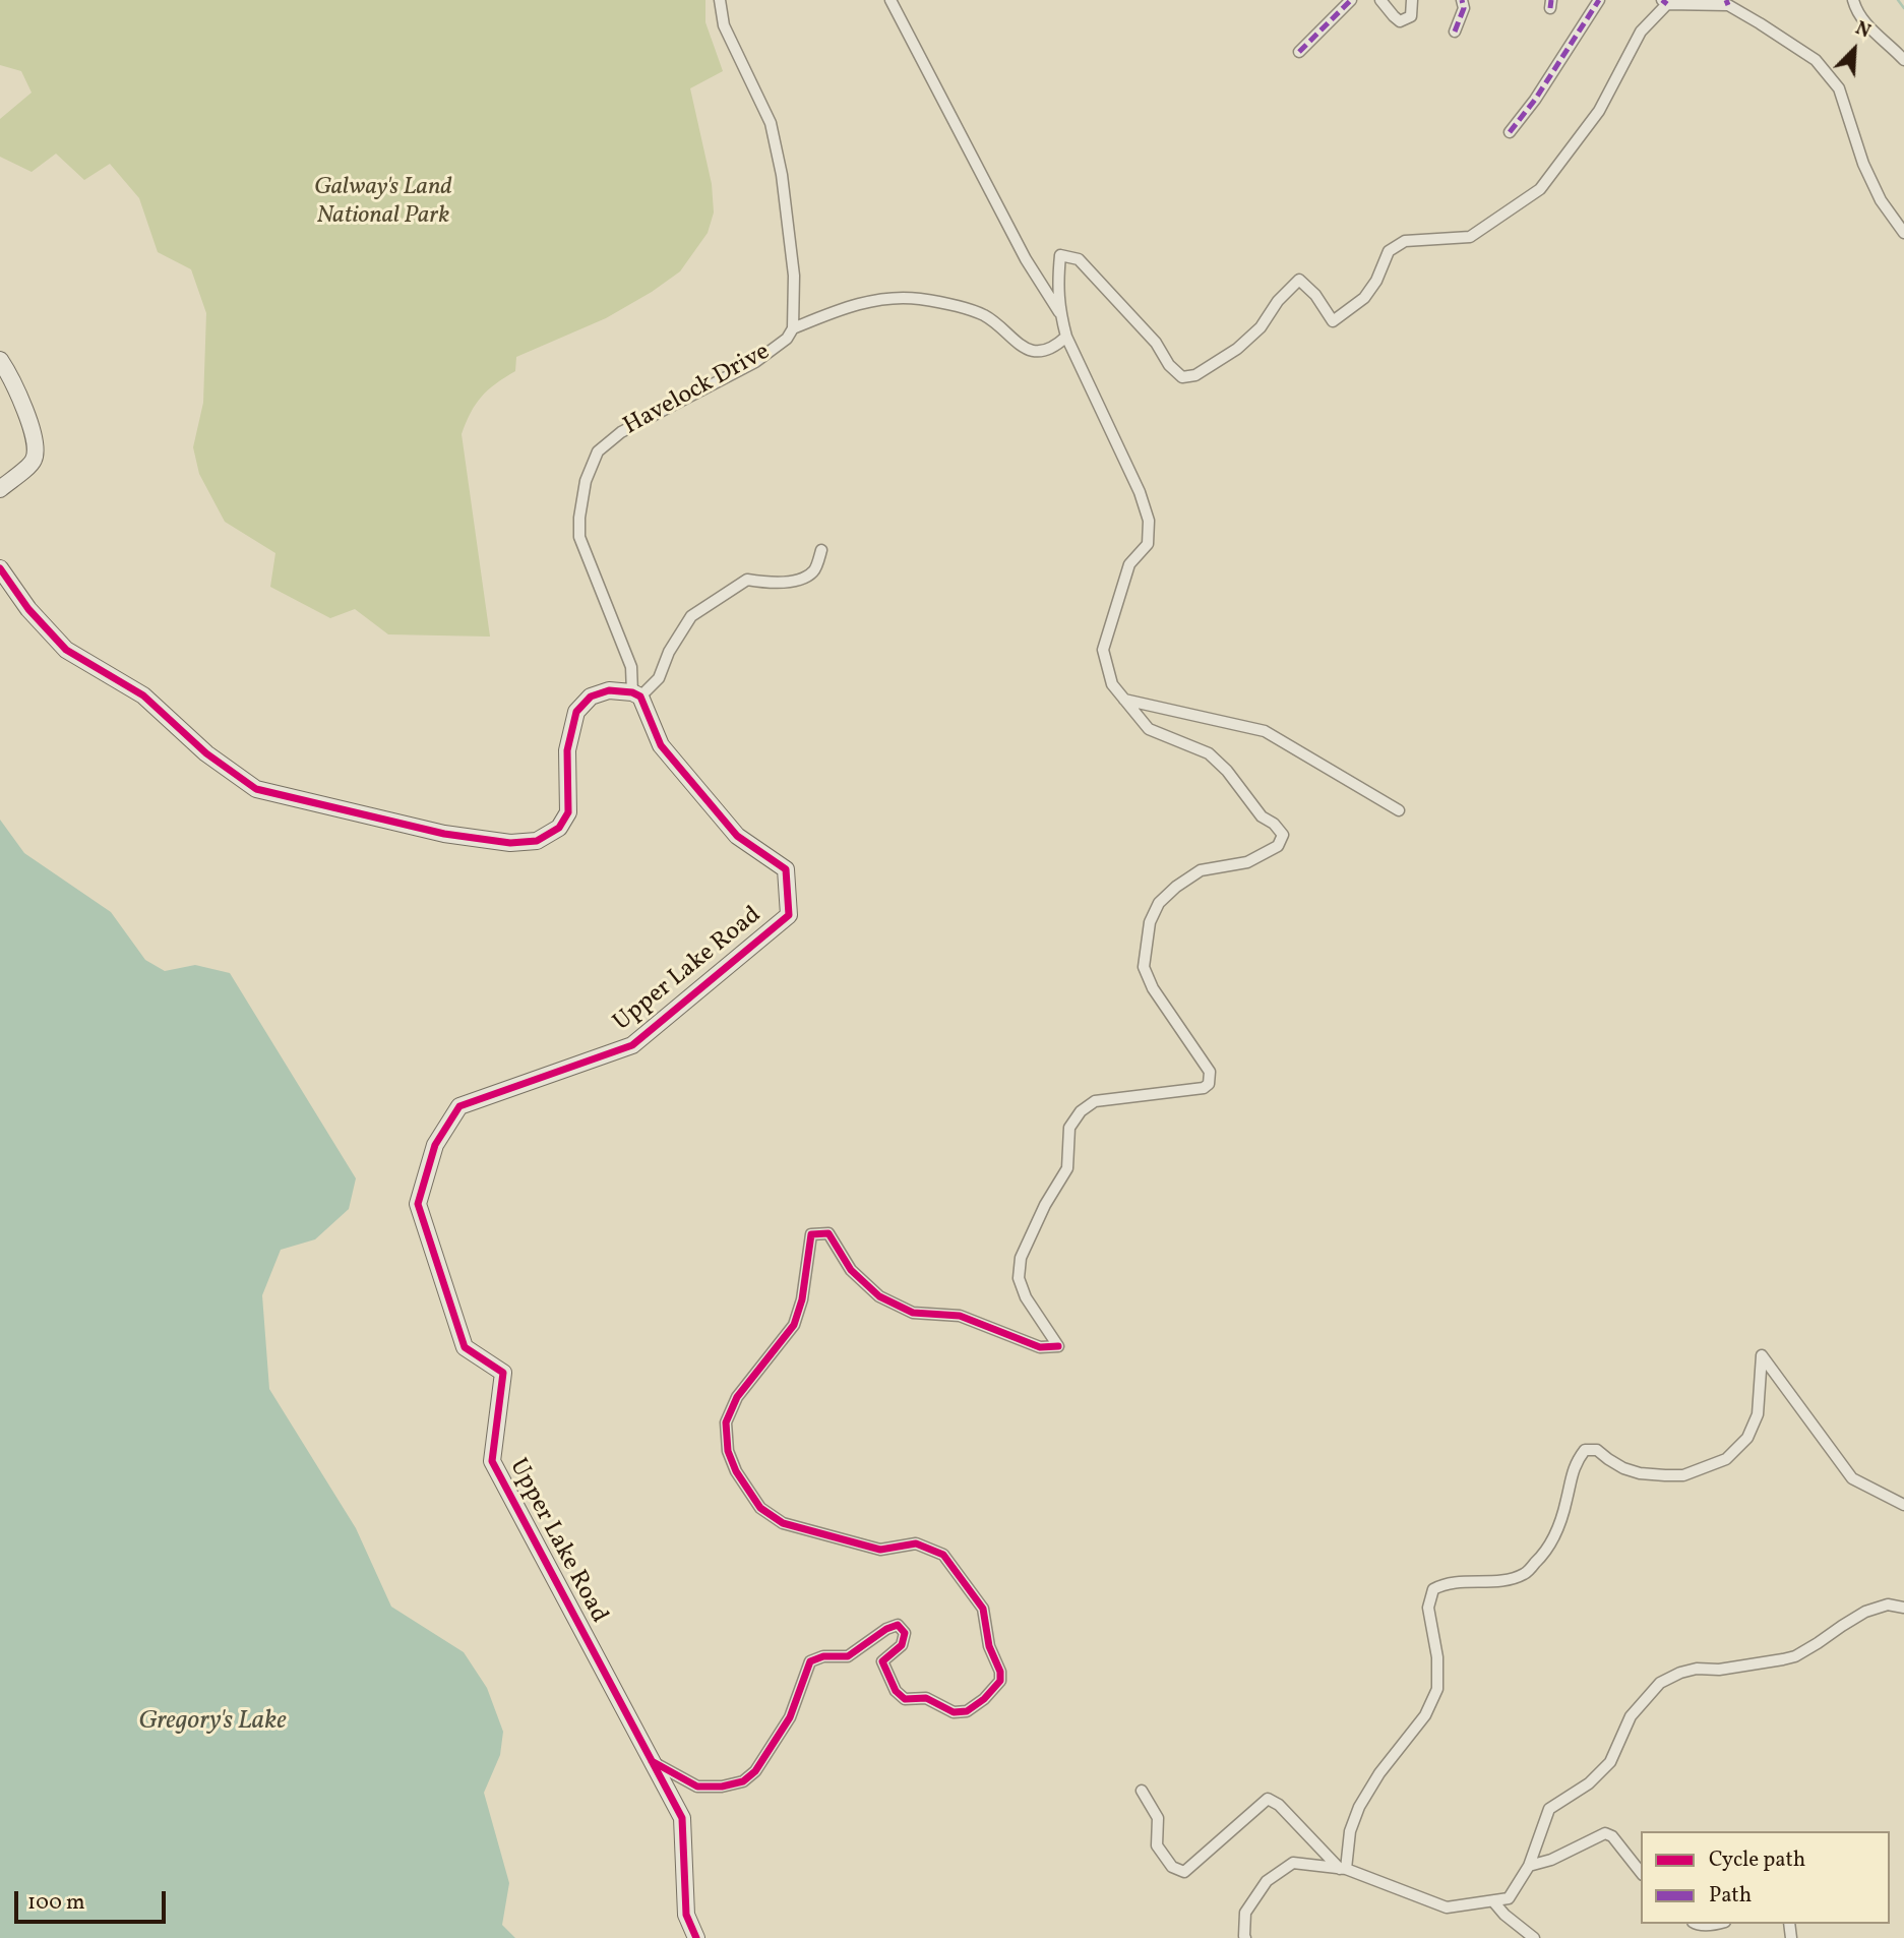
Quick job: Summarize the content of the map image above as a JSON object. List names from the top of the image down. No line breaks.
{"streets":{"street":["Havelock Drive","Upper Lake Road"]},"crossings":[["Havelock Drive","Upper Lake Road"]],"water":["Gregory's Lake"],"parks":["Galway's Land National Park"],"legend":["Cycle path","Path"],"scale_bar":"100 m","north":"top right"}
